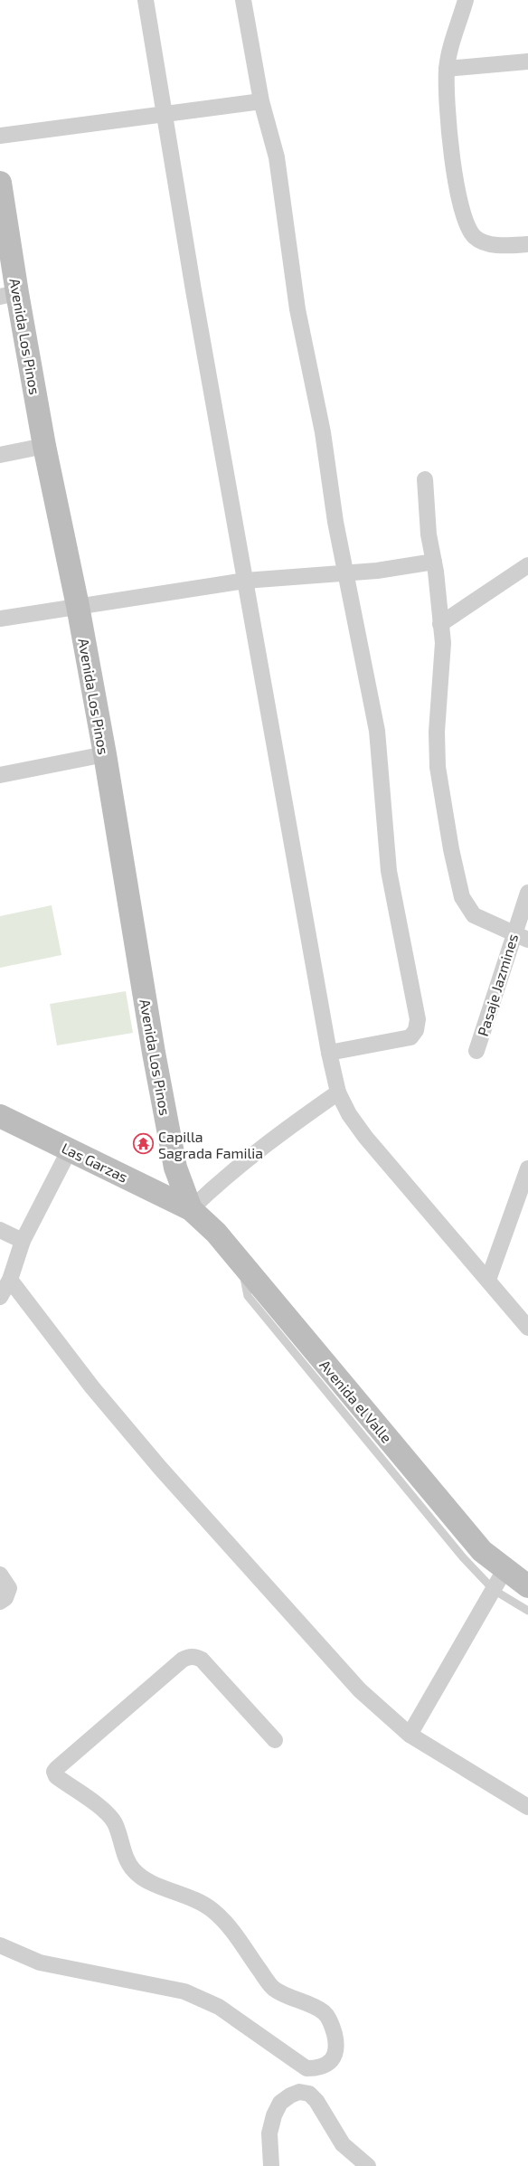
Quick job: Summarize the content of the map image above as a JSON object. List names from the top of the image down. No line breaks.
{"streets":{"street":["Avenida Los Pinos","Pasaje Jazmines","Las Garzas","Avenida el Valle"]},"crossings":[["Avenida Los Pinos","Las Garzas"],["Avenida Los Pinos","Avenida el Valle"],["Las Garzas","Avenida el Valle"]],"places":{"temple":["Capilla Sagrada Familia"]}}
